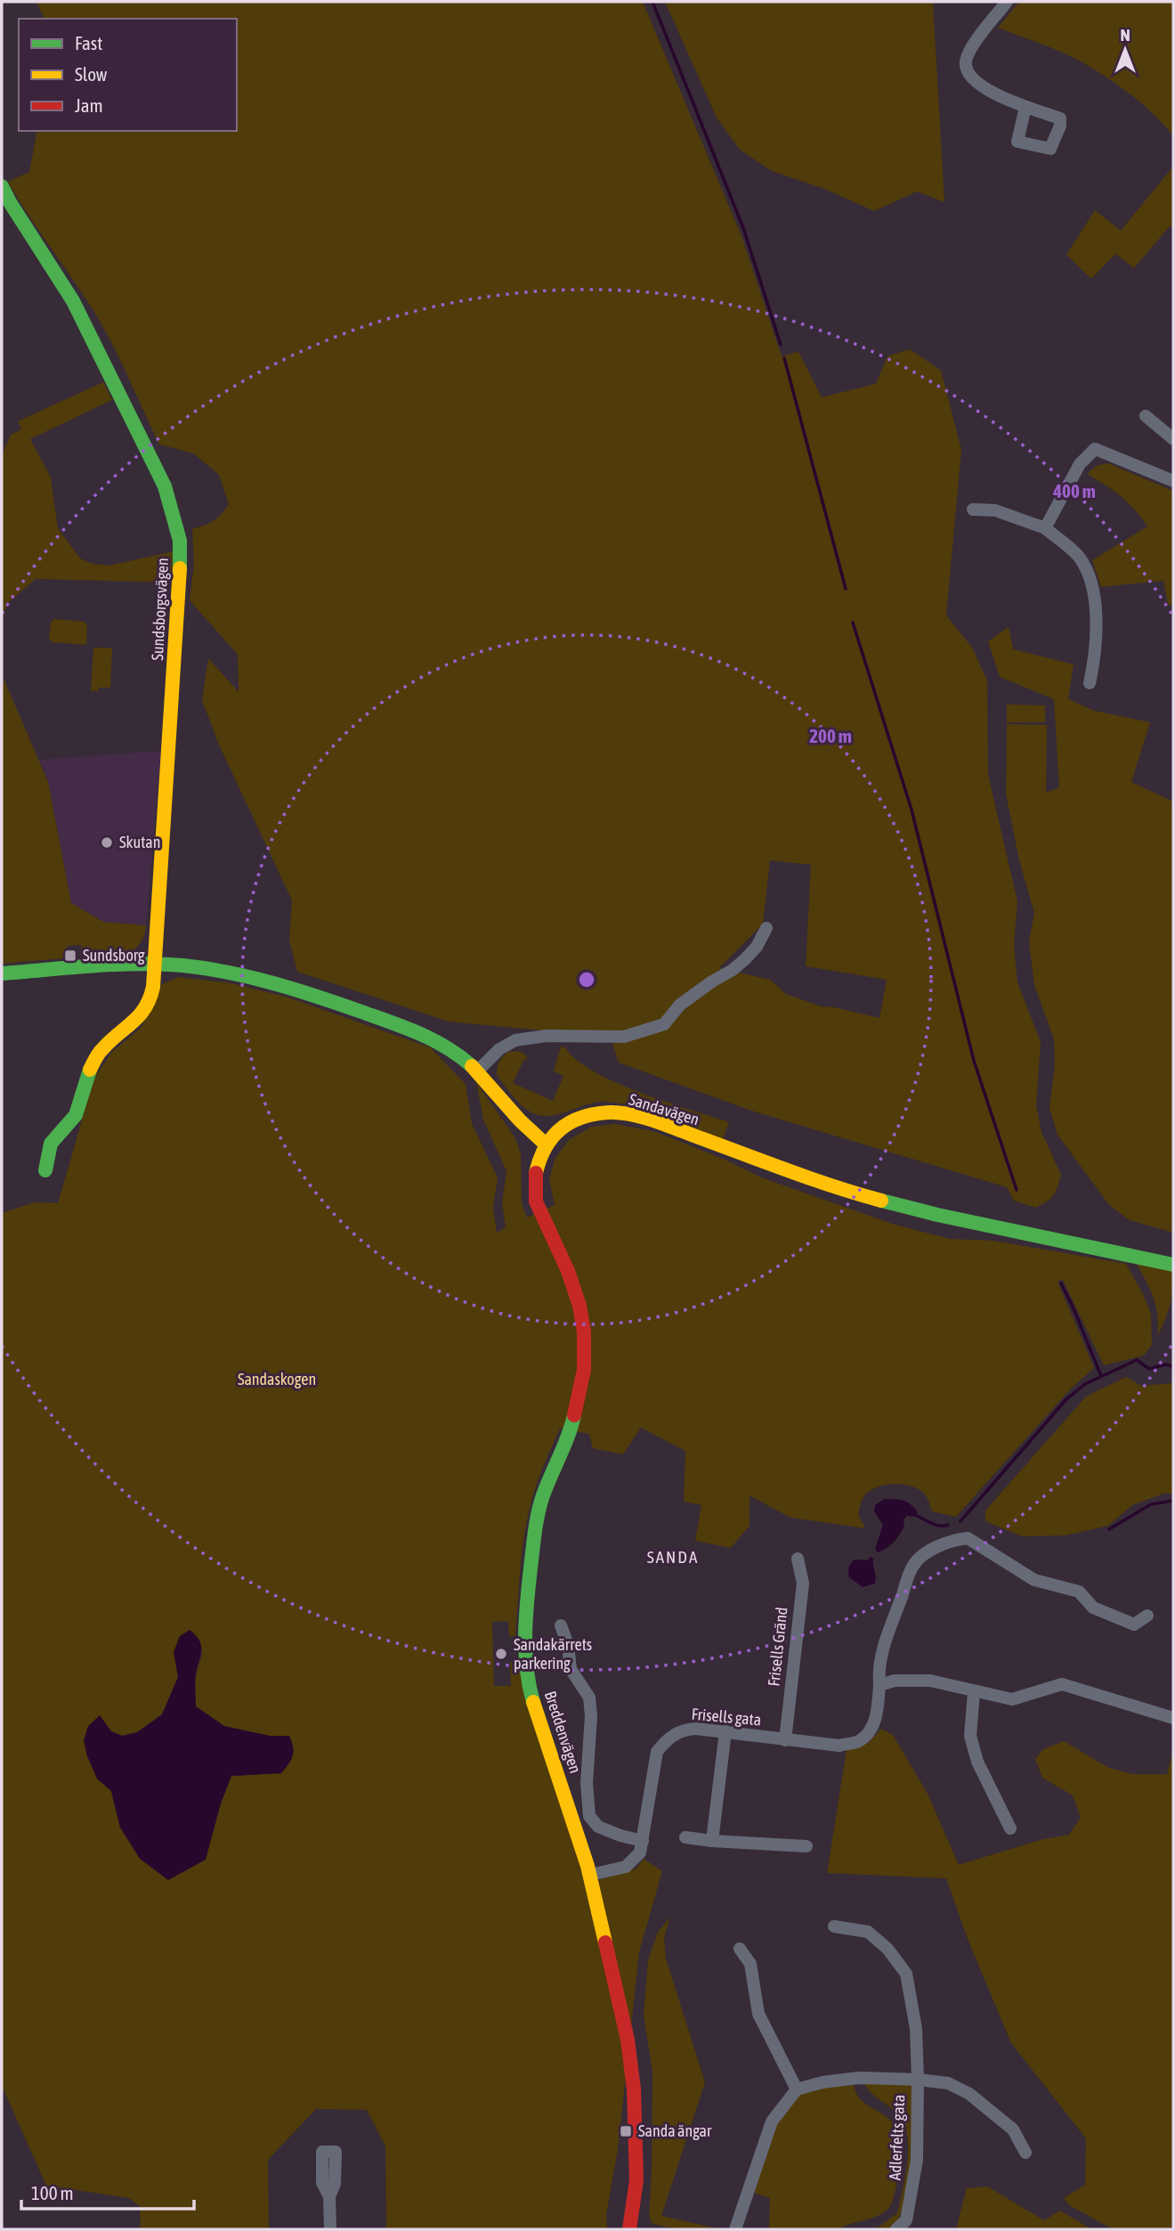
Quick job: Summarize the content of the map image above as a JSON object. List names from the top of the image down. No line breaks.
{"streets":{"street":["Sundsborgsvägen","Sandavägen","Frisells Gränd","Frisells gata","Breddenvägen","Adlerfelts gata"]},"crossings":[["Sandavägen","Breddenvägen"],["Frisells Gränd","Frisells gata"],["Frisells gata","Breddenvägen"]],"districts":["SANDA"],"parks":["Sandaskogen"],"places":{"other":["Skutan","Sandakärrets parkering"],"transit":["Sundsborg","Sanda ängar"]},"legend":["Fast","Slow","Jam"],"scale_bar":"100 m","north":"top","rings":["400 m","200 m"]}
